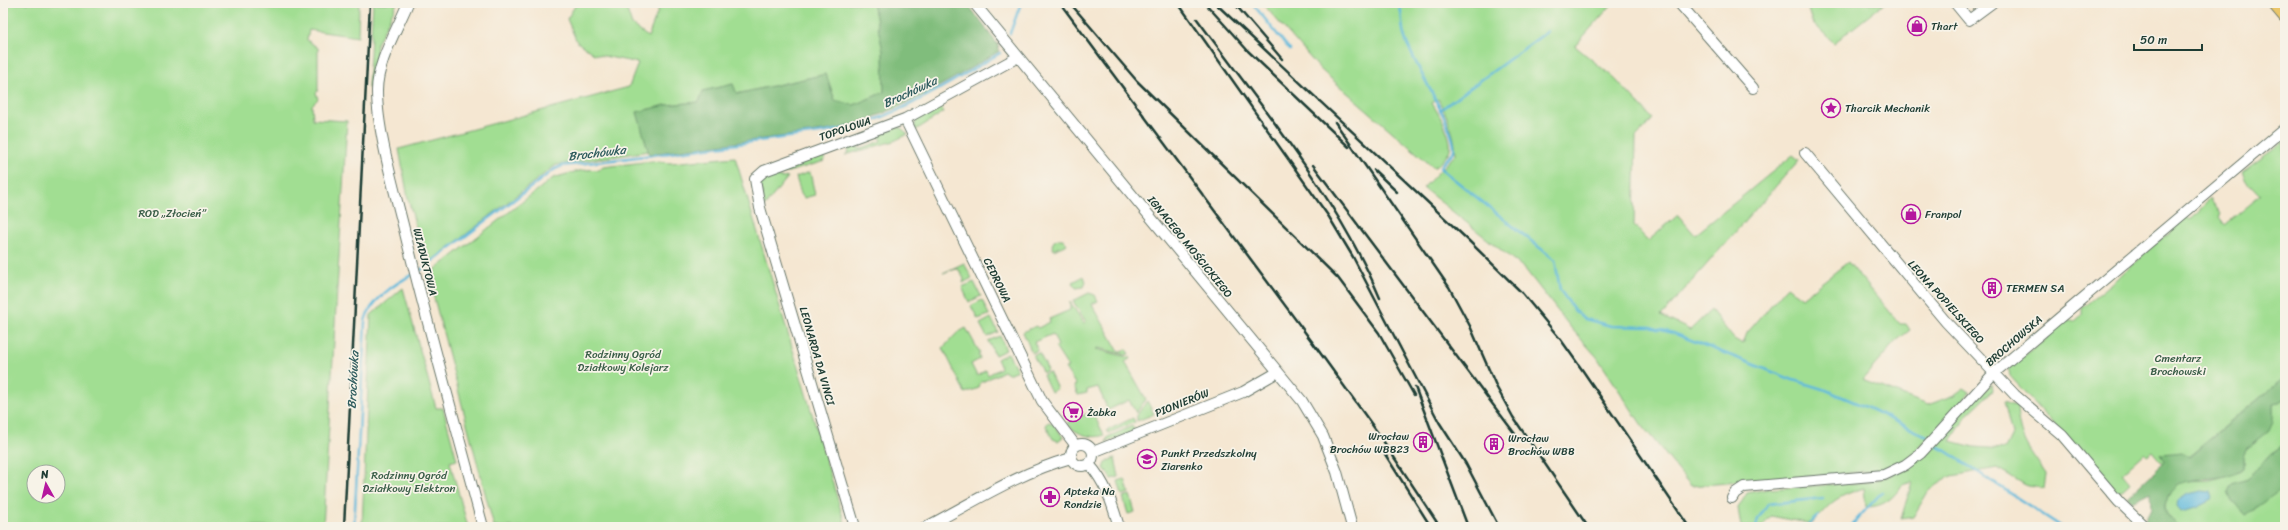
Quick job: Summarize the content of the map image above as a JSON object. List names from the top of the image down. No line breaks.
{"streets":{"street":["TOPOLOWA","IGNACEGO MOŚCICKIEGO","WIADUKTOWA","CEDROWA","LEONA POPIELSKIEGO","BROCHOWSKA","LEONARDA DA VINCI","PIONIERÓW"]},"crossings":[["TOPOLOWA","IGNACEGO MOŚCICKIEGO"],["TOPOLOWA","CEDROWA"],["TOPOLOWA","LEONARDA DA VINCI"],["IGNACEGO MOŚCICKIEGO","PIONIERÓW"],["CEDROWA","PIONIERÓW"],["LEONA POPIELSKIEGO","BROCHOWSKA"]],"water":["Brochówka"],"parks":["ROD „Złocień”","Rodzinny Ogród Działkowy Kolejarz","Cmentarz Brochowski","Rodzinny Ogród Działkowy Elektron"],"places":{"shop":["Thart","Franpol"],"place":["Tharcik Mechanik"],"building":["TERMEN SA","Wrocław Brochów WBB23","Wrocław Brochów WBB"],"supermarket":["Żabka"],"school or university":["Punkt Przedszkolny Ziarenko"],"pharmacy":["Apteka Na Rondzie"]},"scale_bar":"50 m","north":"top"}
